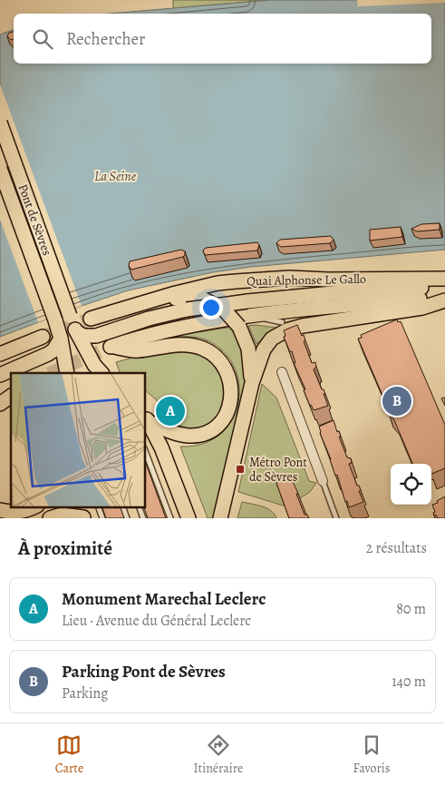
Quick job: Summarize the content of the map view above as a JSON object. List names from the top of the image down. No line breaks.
{"streets":{"main road":["Pont de Sèvres","Quai Alphonse Le Gallo"]},"water":["La Seine"],"places":{"transit":["Métro Pont de Sèvres"]},"page":{"search":"Rechercher","pins":["B","A"],"heading":["À proximité","2 résultats"],"list":[{"mark":"A","name":"Monument Marechal Leclerc","note":"Lieu · Avenue du Général Leclerc","value":"80 m"},{"mark":"B","name":"Parking Pont de Sèvres","note":"Parking","value":"140 m"}],"nav":["Carte","Itinéraire","Favoris"]}}
